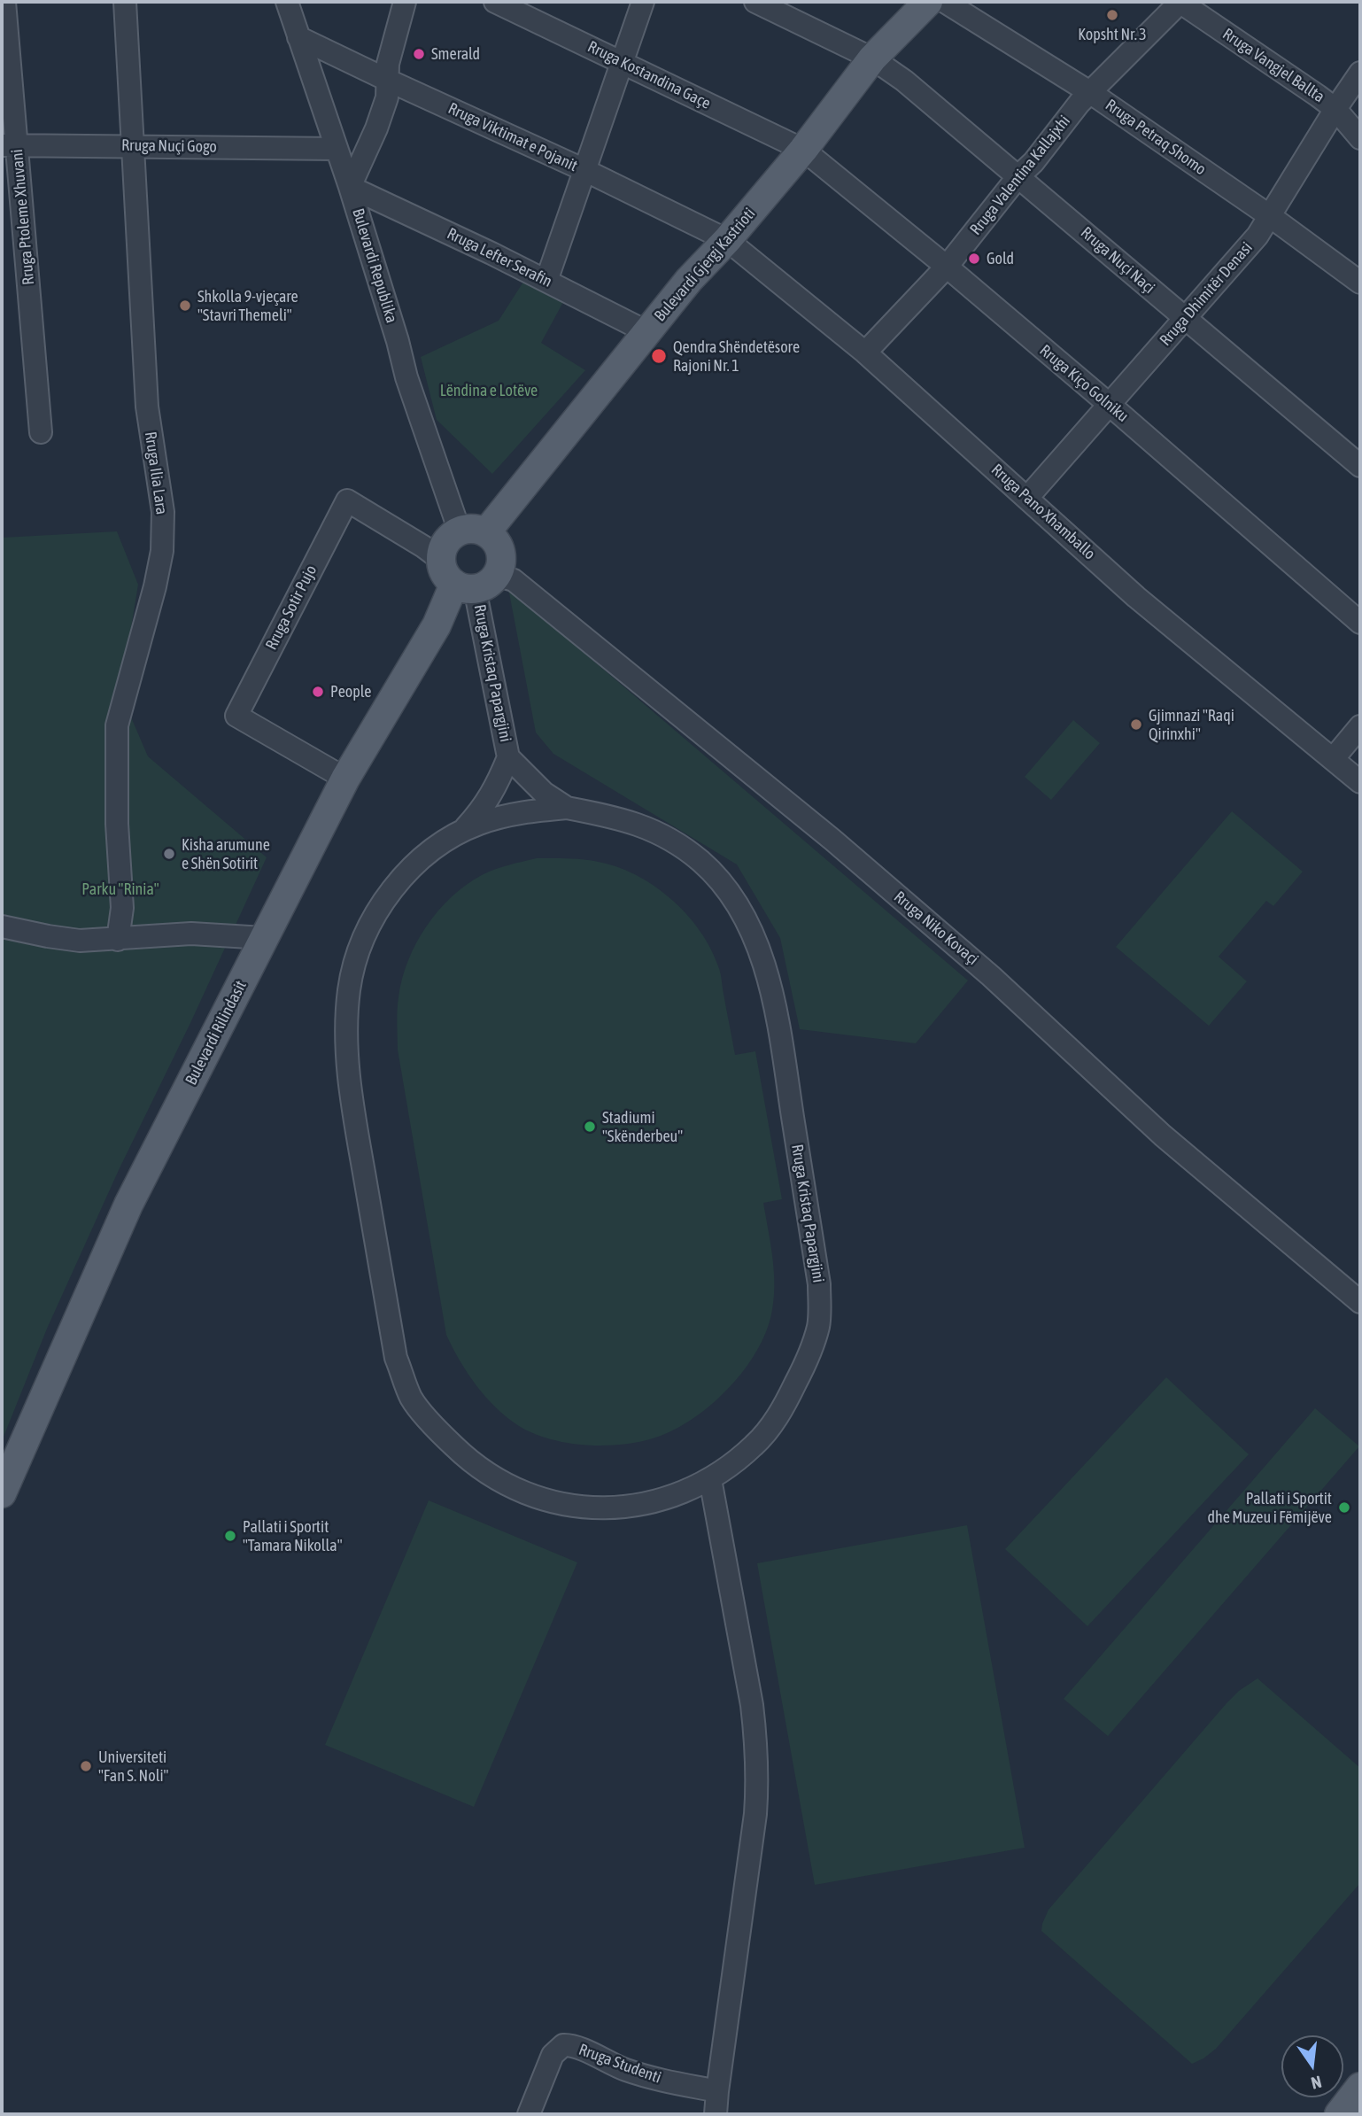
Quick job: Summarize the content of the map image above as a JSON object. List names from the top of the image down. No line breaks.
{"streets":{"main road":["Bulevardi Gjergj Kastrioti","Bulevardi Rilindasit"],"street":["Rruga Vangjel Ballta","Rruga Kostandina Gaçe","Rruga Viktimat e Pojanit","Rruga Petraq Shomo","Rruga Nuçi Gogo","Rruga Valentina Kallajxhi","Rruga Ptoleme Xhuvani","Rruga Lefter Serafin","Rruga Nuçi Naçi","Bulevardi Republika","Rruga Dhimitër Denasi","Rruga Kiço Golniku","Rruga Ilia Lara","Rruga Pano Xhamballo","Rruga Sotir Pujo","Rruga Kristaq Papargjini","Rruga Niko Kovaçi","Rruga Studenti"]},"crossings":[["Rruga Vangjel Ballta","Rruga Valentina Kallajxhi"],["Rruga Vangjel Ballta","Rruga Dhimitër Denasi"],["Rruga Kostandina Gaçe","Bulevardi Gjergj Kastrioti"],["Rruga Kostandina Gaçe","Rruga Kiço Golniku"],["Rruga Viktimat e Pojanit","Bulevardi Gjergj Kastrioti"],["Rruga Viktimat e Pojanit","Bulevardi Republika"],["Rruga Viktimat e Pojanit","Rruga Pano Xhamballo"],["Rruga Petraq Shomo","Rruga Valentina Kallajxhi"],["Rruga Petraq Shomo","Rruga Dhimitër Denasi"],["Rruga Nuçi Gogo","Rruga Ptoleme Xhuvani"],["Rruga Nuçi Gogo","Bulevardi Republika"],["Rruga Nuçi Gogo","Rruga Ilia Lara"],["Rruga Valentina Kallajxhi","Rruga Nuçi Naçi"],["Rruga Valentina Kallajxhi","Rruga Kiço Golniku"],["Rruga Valentina Kallajxhi","Rruga Pano Xhamballo"],["Rruga Lefter Serafin","Bulevardi Gjergj Kastrioti"],["Rruga Lefter Serafin","Bulevardi Republika"],["Rruga Nuçi Naçi","Bulevardi Gjergj Kastrioti"],["Rruga Nuçi Naçi","Rruga Dhimitër Denasi"],["Bulevardi Gjergj Kastrioti","Bulevardi Republika"],["Bulevardi Gjergj Kastrioti","Rruga Kiço Golniku"],["Bulevardi Gjergj Kastrioti","Rruga Pano Xhamballo"],["Bulevardi Gjergj Kastrioti","Rruga Kristaq Papargjini"],["Bulevardi Gjergj Kastrioti","Rruga Niko Kovaçi"],["Bulevardi Gjergj Kastrioti","Bulevardi Rilindasit"],["Rruga Dhimitër Denasi","Rruga Kiço Golniku"],["Rruga Dhimitër Denasi","Rruga Pano Xhamballo"],["Rruga Sotir Pujo","Rruga Niko Kovaçi"],["Rruga Sotir Pujo","Bulevardi Rilindasit"],["Rruga Kristaq Papargjini","Rruga Niko Kovaçi"],["Rruga Kristaq Papargjini","Bulevardi Rilindasit"],["Rruga Niko Kovaçi","Bulevardi Rilindasit"]],"parks":["Lëndina e Lotëve","Parku \"Rinia\""],"places":["Kopsht Nr. 3","Smerald","Gold","Shkolla 9-vjeçare \"Stavri Themeli\"","Qendra Shëndetësore Rajoni Nr. 1","People","Gjimnazi \"Raqi Qirinxhi\"","Kisha arumune e Shën Sotirit","Stadiumi \"Skënderbeu\"","Pallati i Sportit dhe Muzeu i Fëmijëve","Pallati i Sportit \"Tamara Nikolla\"","Universiteti \"Fan S. Noli\""],"north":"bottom"}
